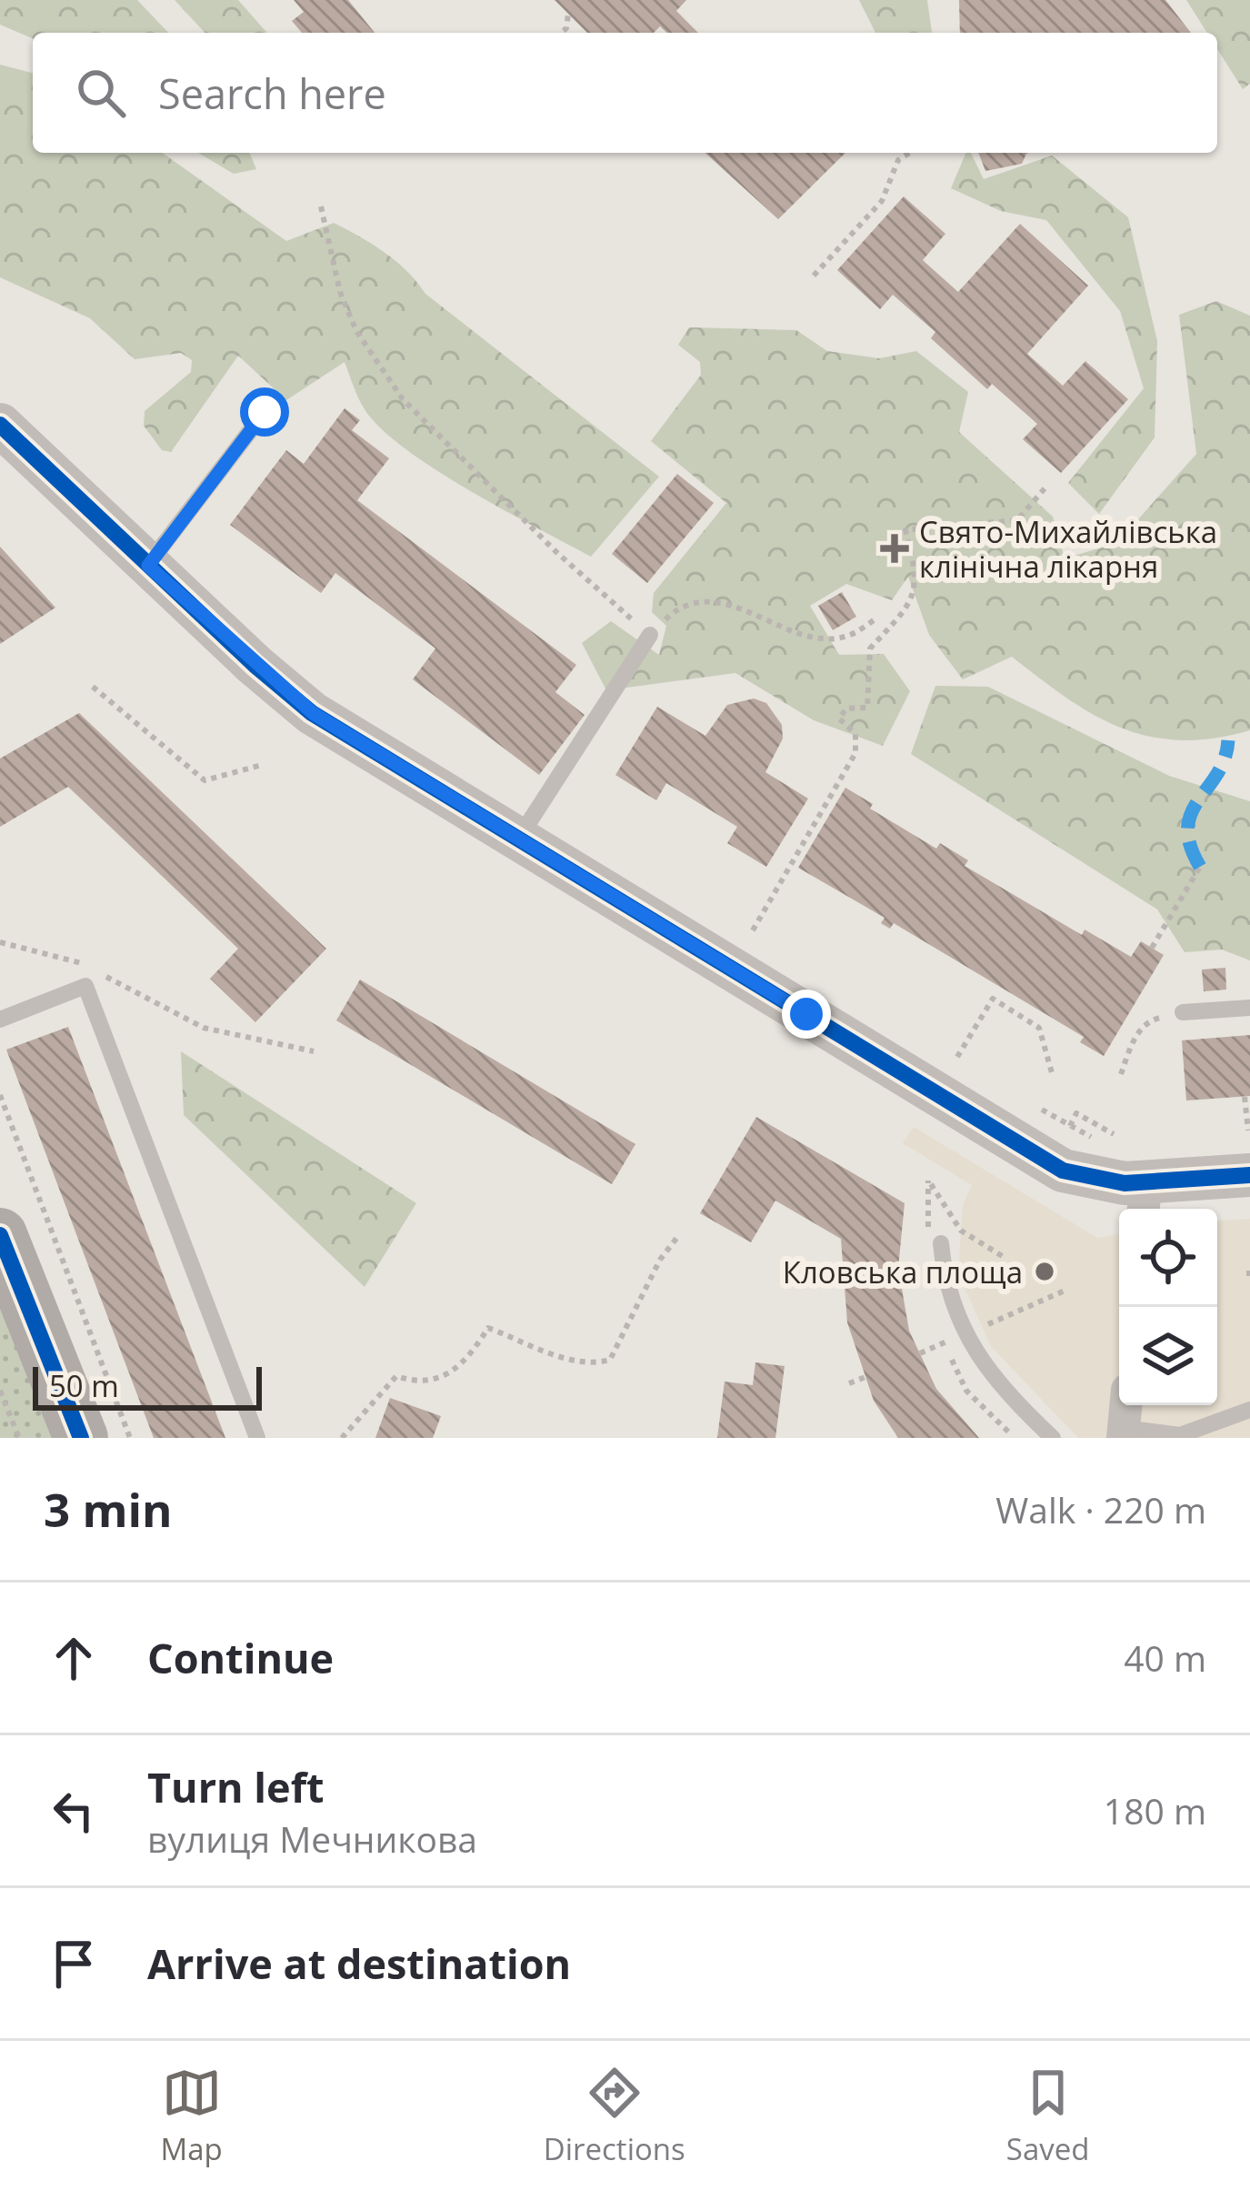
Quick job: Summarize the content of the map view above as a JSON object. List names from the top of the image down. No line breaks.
{"places":{"health":["Свято-Михайлівська клінічна лікарня"],"other":["Кловська площа"]},"scale_bar":"50 m","page":{"search":"Search here","scale":"50 m","heading":["3 min","Walk · 220 m"],"list":[["Continue","40 m"],["Turn left","вулиця Мечникова","180 m"],"Arrive at destination"],"nav":["Map","Directions","Saved"]}}
